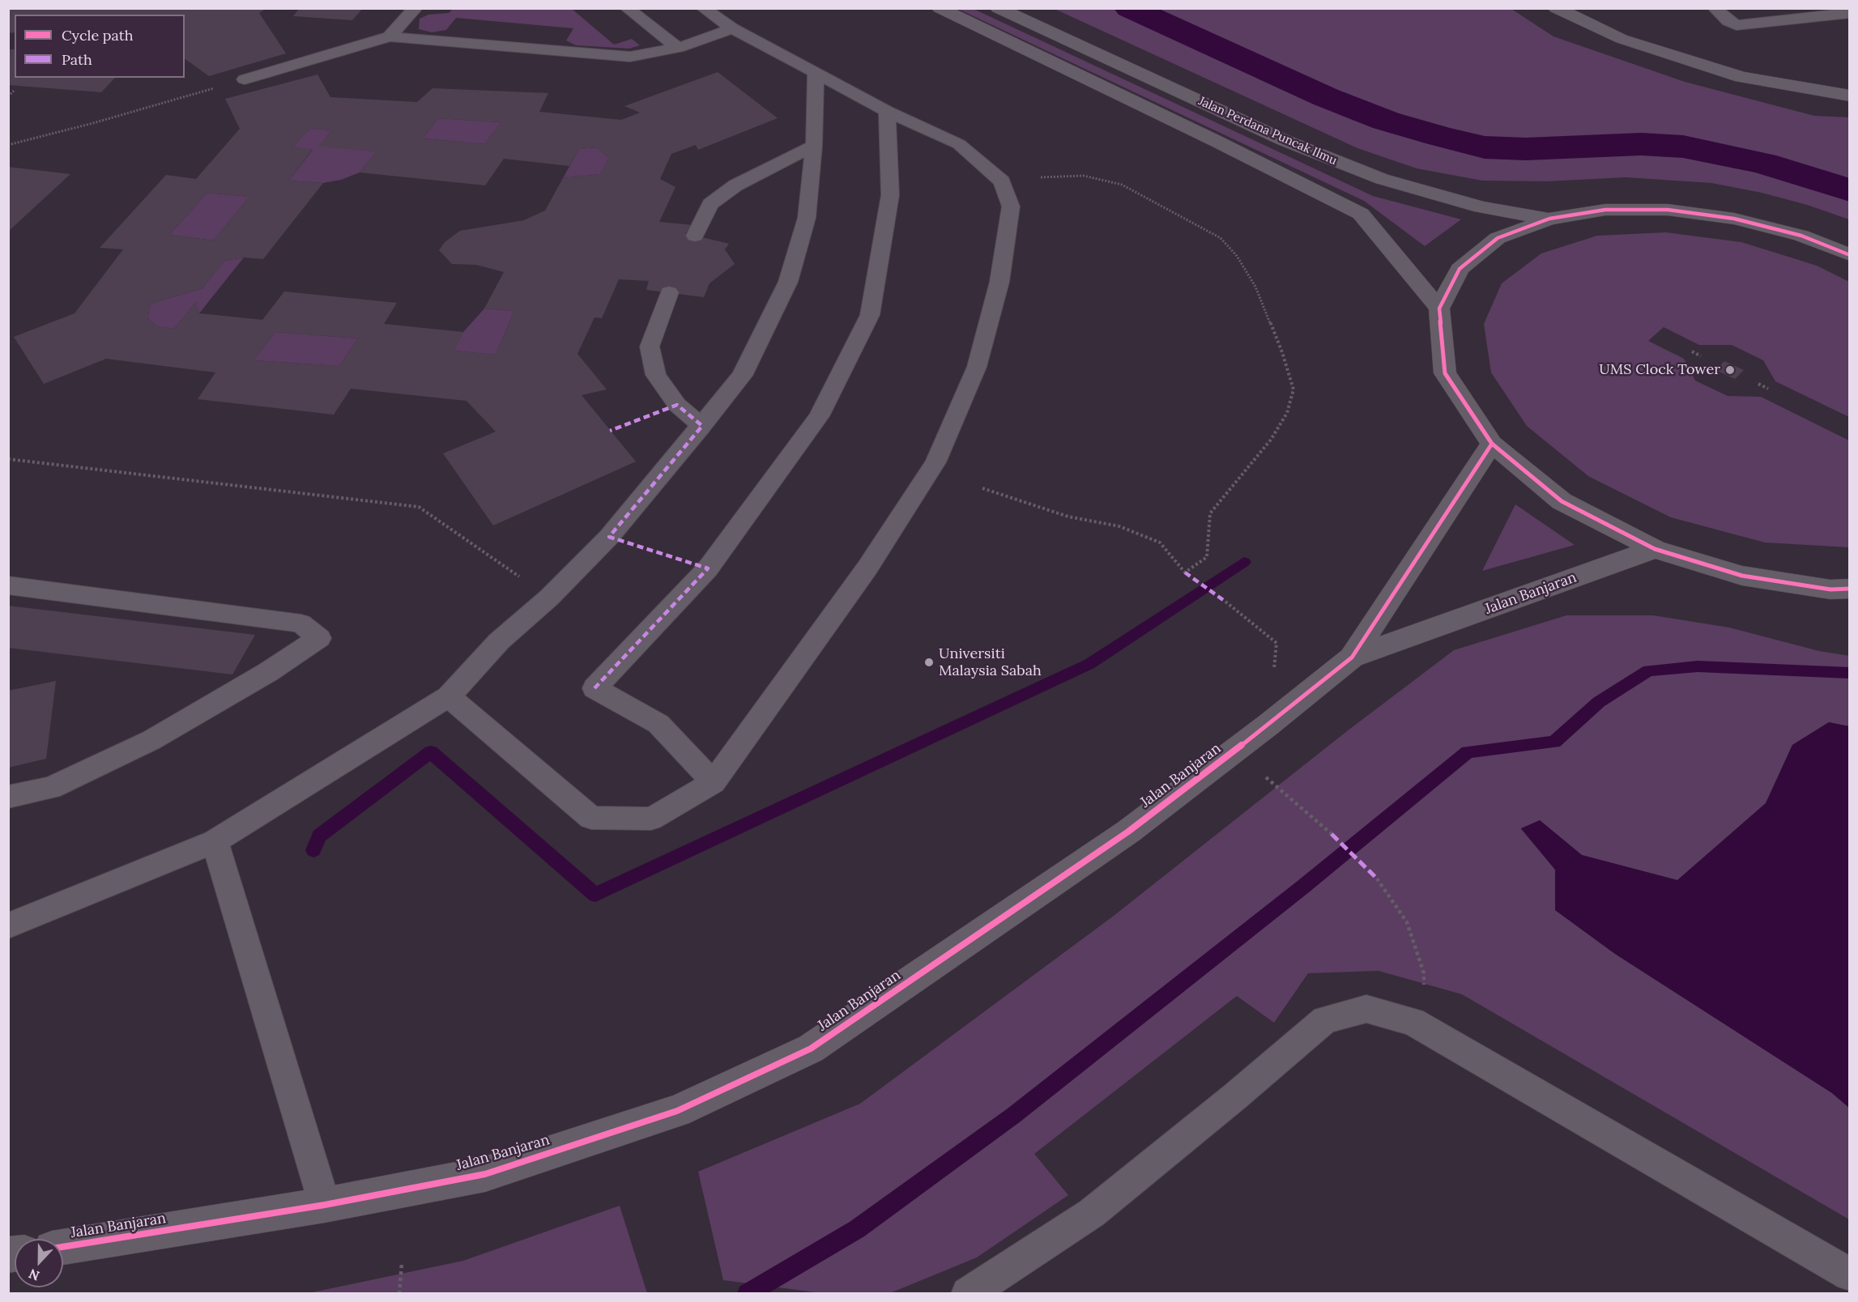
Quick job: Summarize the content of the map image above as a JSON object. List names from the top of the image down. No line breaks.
{"streets":{"street":["Jalan Perdana Puncak Ilmu","Jalan Banjaran"]},"places":["UMS Clock Tower","Universiti Malaysia Sabah"],"legend":["Cycle path","Path"],"north":"bottom"}
